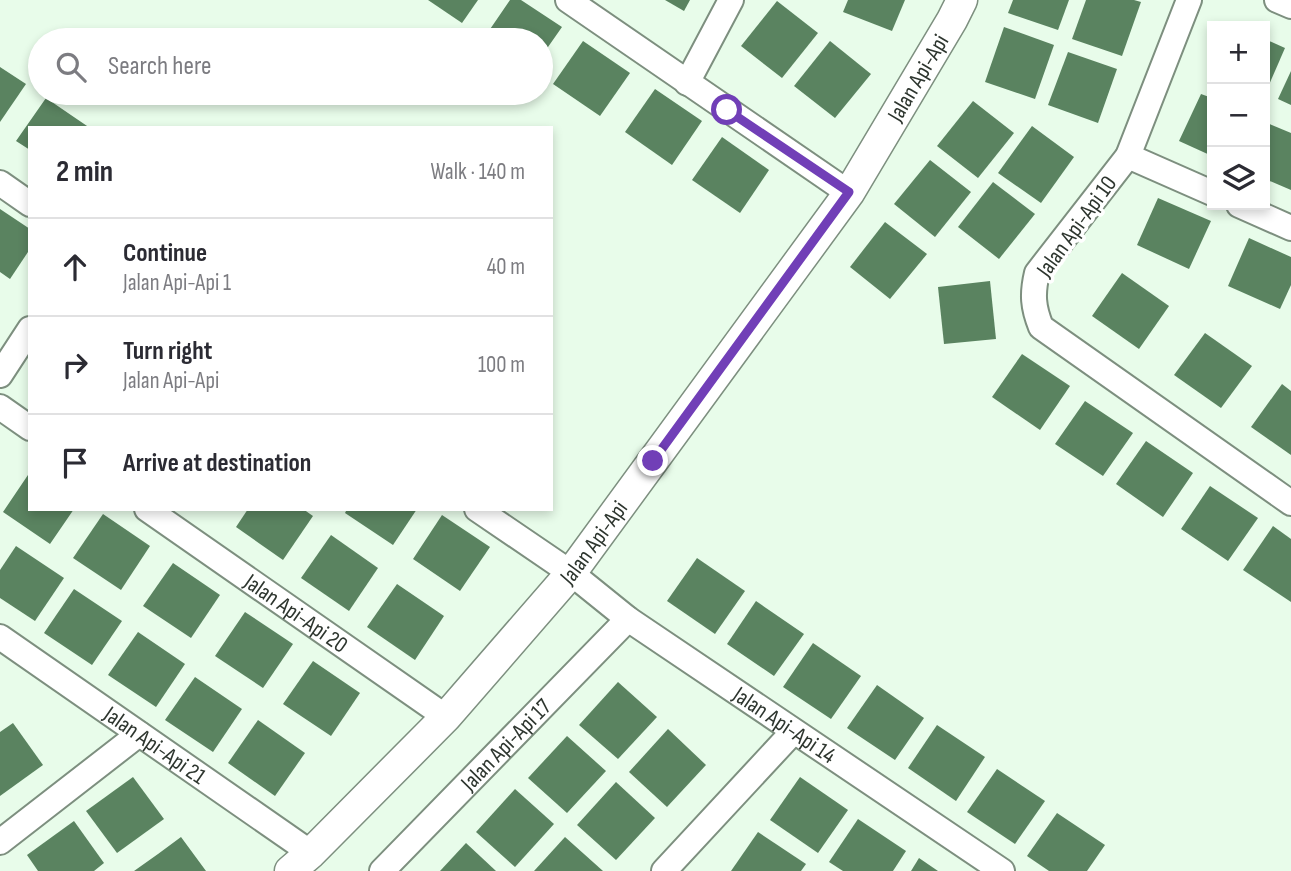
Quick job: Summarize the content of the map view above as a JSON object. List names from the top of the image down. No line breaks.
{"streets":{"street":["Jalan Api-Api","Jalan Api-Api 10","Jalan Api-Api 20","Jalan Api-Api 14","Jalan Api-Api 21","Jalan Api-Api 17"]},"crossings":[["Jalan Api-Api","Jalan Api-Api 20"],["Jalan Api-Api","Jalan Api-Api 14"],["Jalan Api-Api","Jalan Api-Api 21"],["Jalan Api-Api 14","Jalan Api-Api 17"]],"page":{"map_buttons":["+","−"],"search":"Search here","heading":["2 min","Walk · 140 m"],"list":[["Continue","Jalan Api-Api 1","40 m"],["Turn right","Jalan Api-Api","100 m"],"Arrive at destination"]}}
